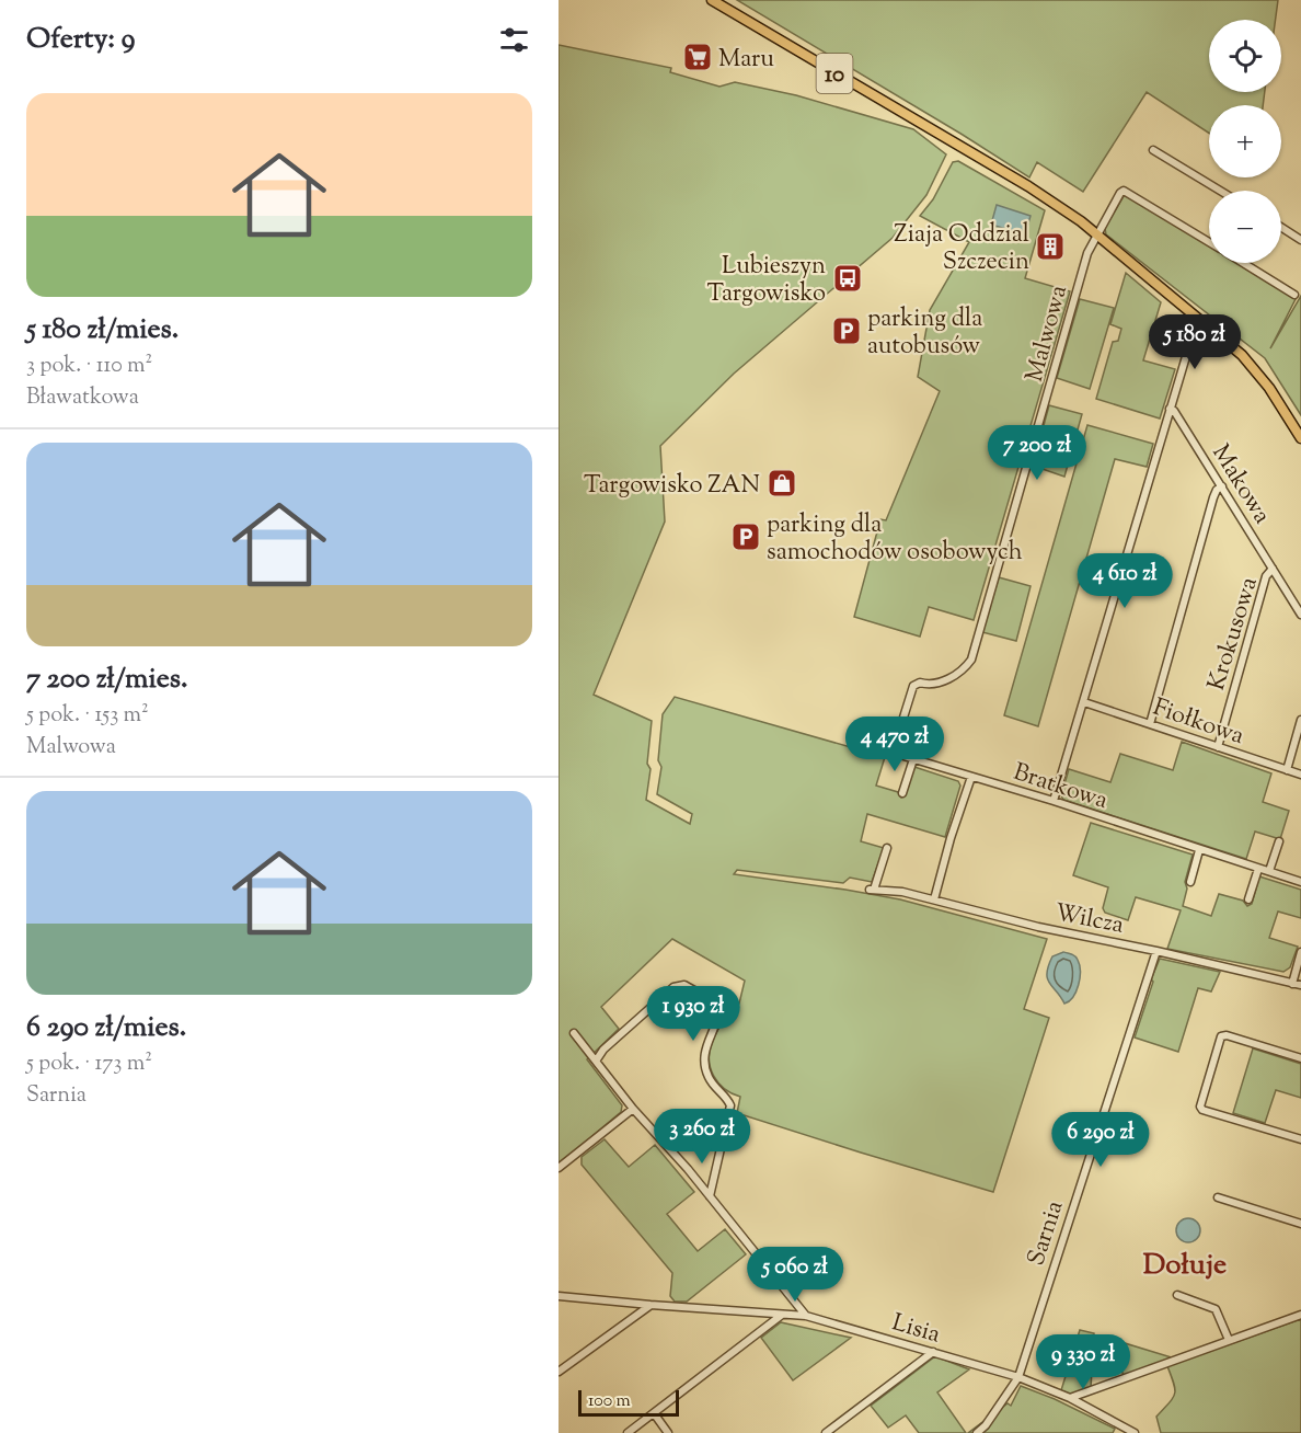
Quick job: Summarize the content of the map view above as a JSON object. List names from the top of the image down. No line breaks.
{"streets":{"main road":["10"],"street":["Malwowa","Makowa","Krokusowa","Fiołkowa","Bratkowa","Wilcza","Sarnia","Lisia"]},"crossings":[["10","Malwowa"],["Malwowa","Bratkowa"],["Makowa","Krokusowa"],["Krokusowa","Fiołkowa"],["Wilcza","Sarnia"],["Sarnia","Lisia"]],"districts":["Dołuje"],"places":{"supermarket":["Maru"],"building":["Ziaja Oddzial Szczecin"],"bus stop":["Lubieszyn Targowisko"],"parking":["parking dla autobusów","parking dla samochodów osobowych"],"shop":["Targowisko ZAN"]},"scale_bar":"100 m","page":{"heading":"Oferty: 9","map_buttons":["+","−"],"list":[{"name":"5 180 zł/mies.","note":"3 pok. · 110 m² · Bławatkowa"},{"name":"7 200 zł/mies.","note":"5 pok. · 153 m² · Malwowa"},{"name":"6 290 zł/mies.","note":"5 pok. · 173 m² · Sarnia"}],"price":["5 180 zł","7 200 zł","4 610 zł","4 470 zł","1 930 zł","3 260 zł","6 290 zł","5 060 zł","9 330 zł"],"scale":"100 m"}}
